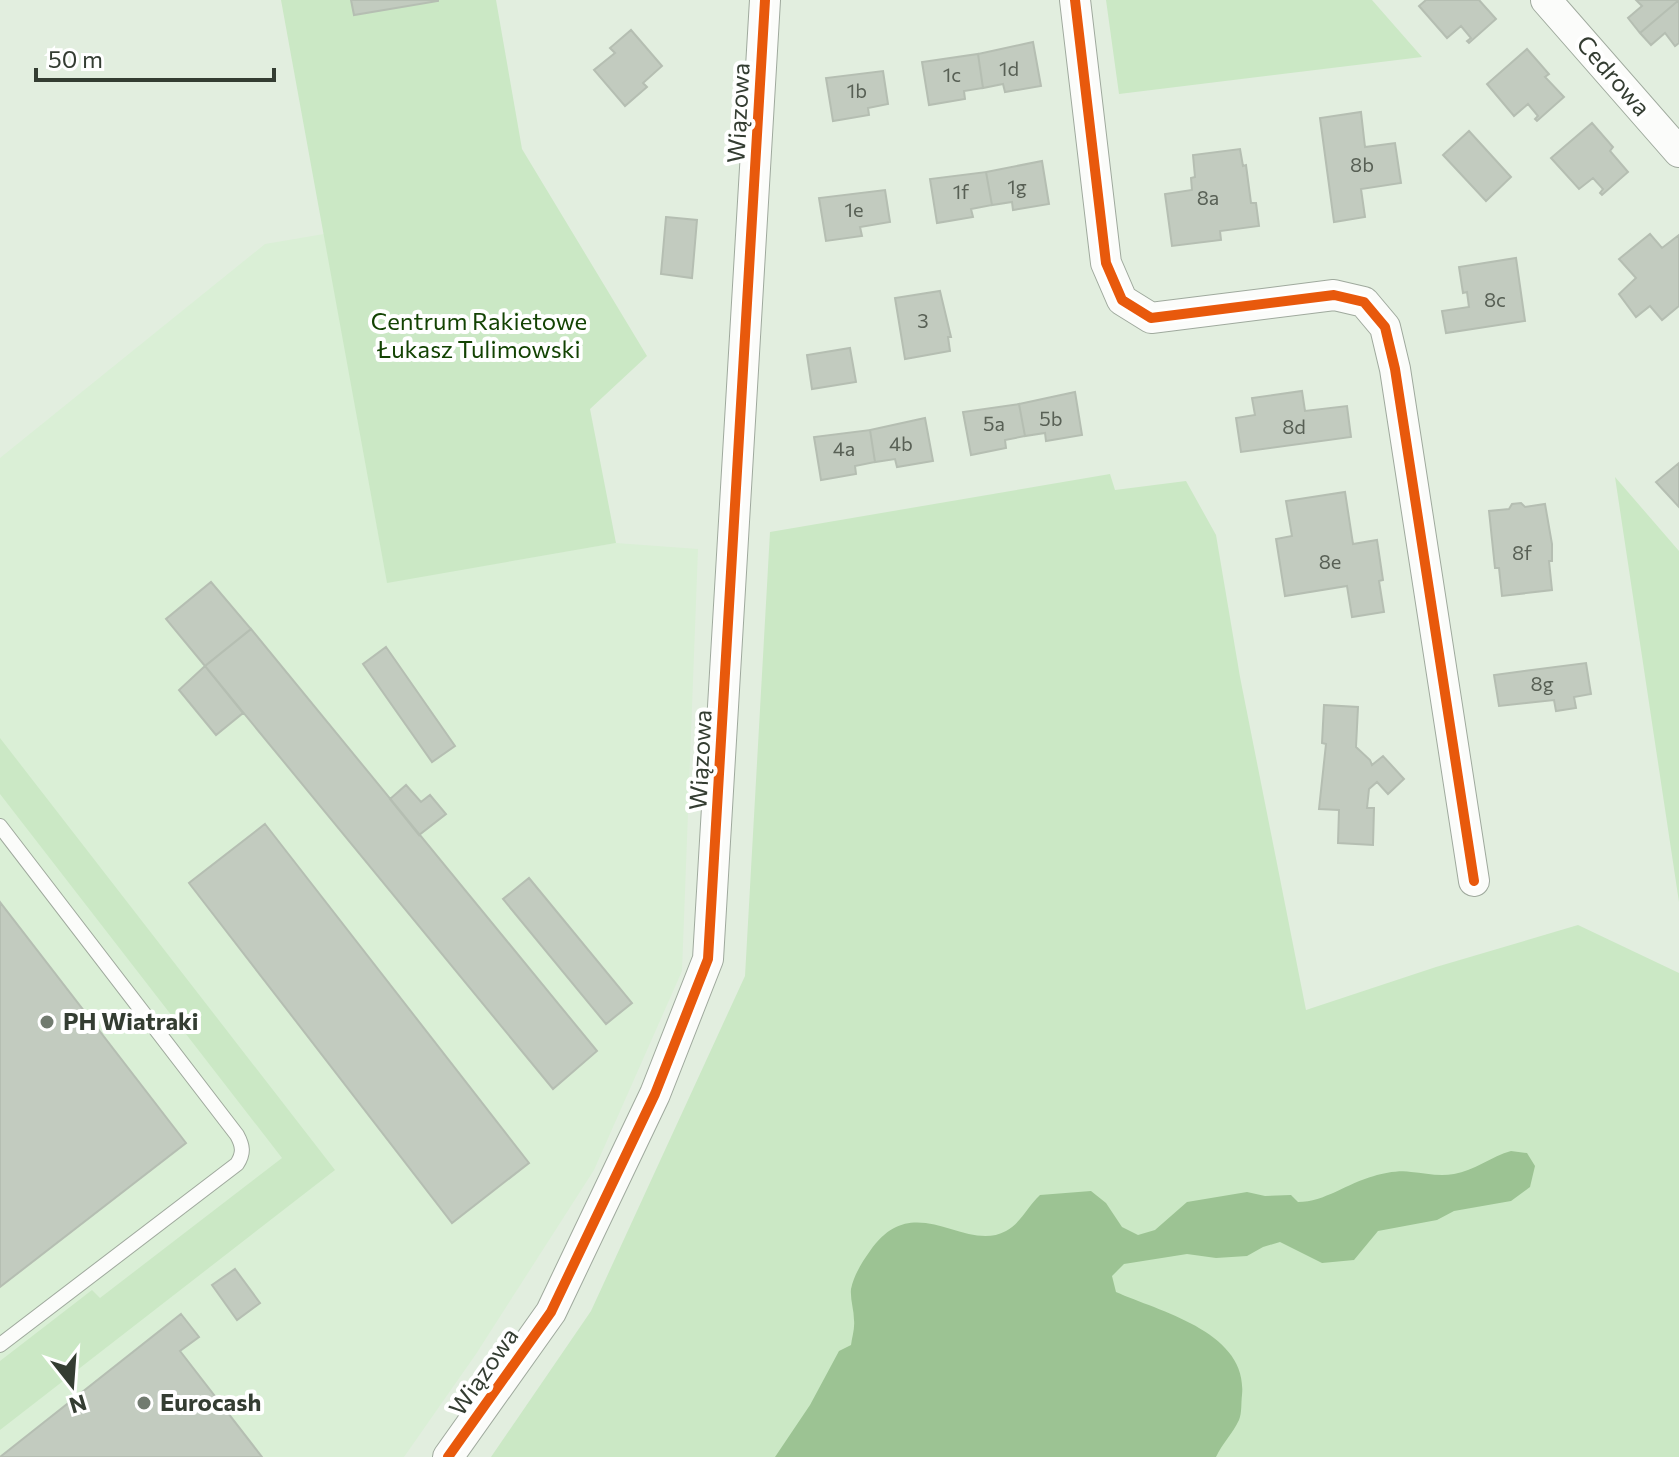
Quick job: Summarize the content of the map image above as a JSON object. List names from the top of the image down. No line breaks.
{"streets":{"street":["Cedrowa","Wiązowa"]},"parks":["Centrum Rakietowe Łukasz Tulimowski"],"places":["PH Wiatraki","Eurocash"],"house_numbers":["1d","1c","1b","8b","1g","1f","8a","1e","8c","3","5b","5a","8d","4b","4a","8f","8e","8g"],"scale_bar":"50 m","north":"bottom"}
